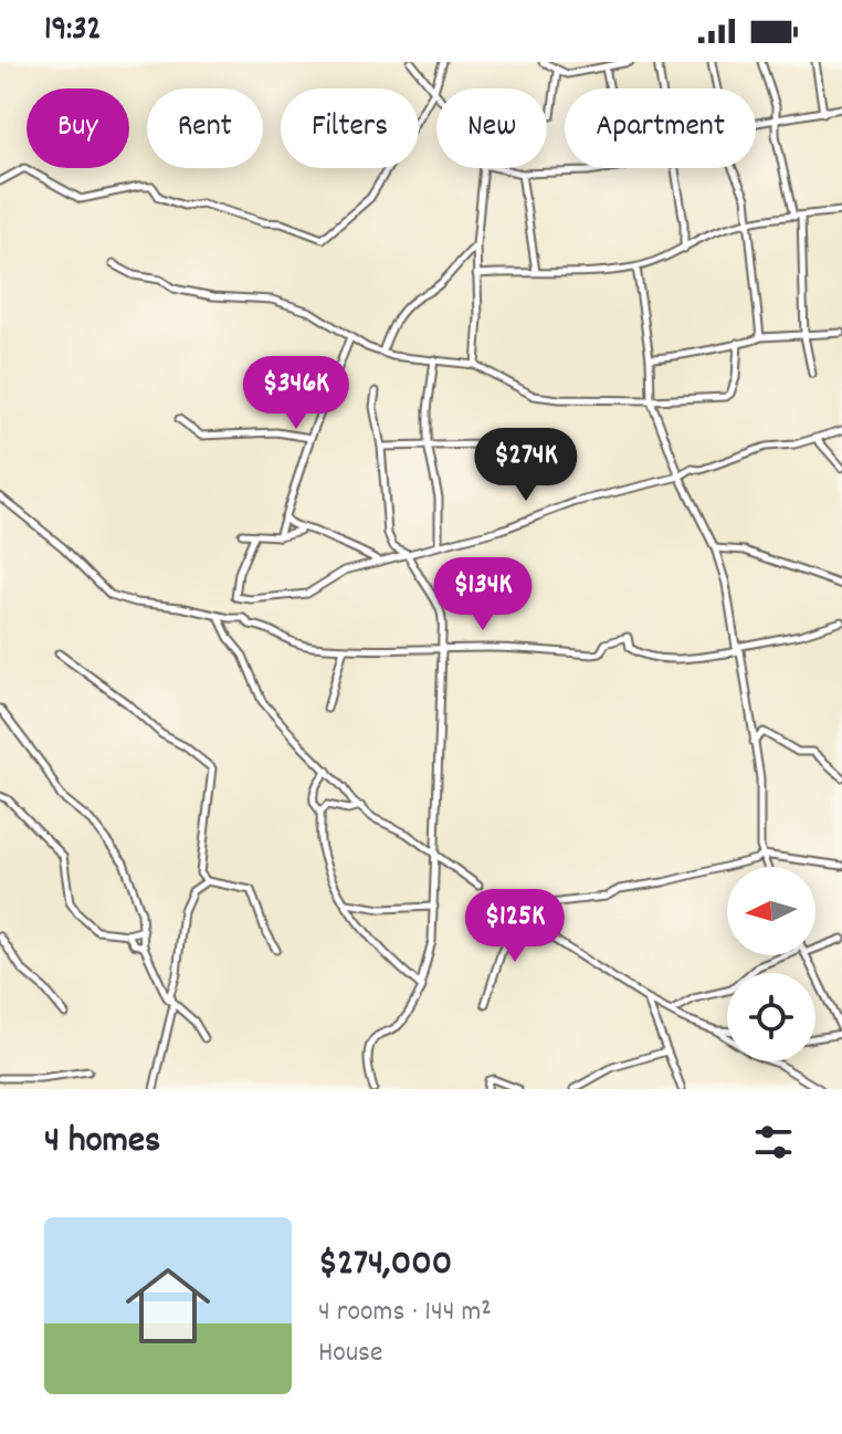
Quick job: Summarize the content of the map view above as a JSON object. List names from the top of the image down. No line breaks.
{"north":"left","page":{"status":"19:32","chip":["Buy","Rent","Filters","New","Apartment"],"price":["$346K","$274K","$134K","$125K"],"heading":"4 homes","list":[{"name":"$274,000","note":"4 rooms · 144 m² · House"}]}}
